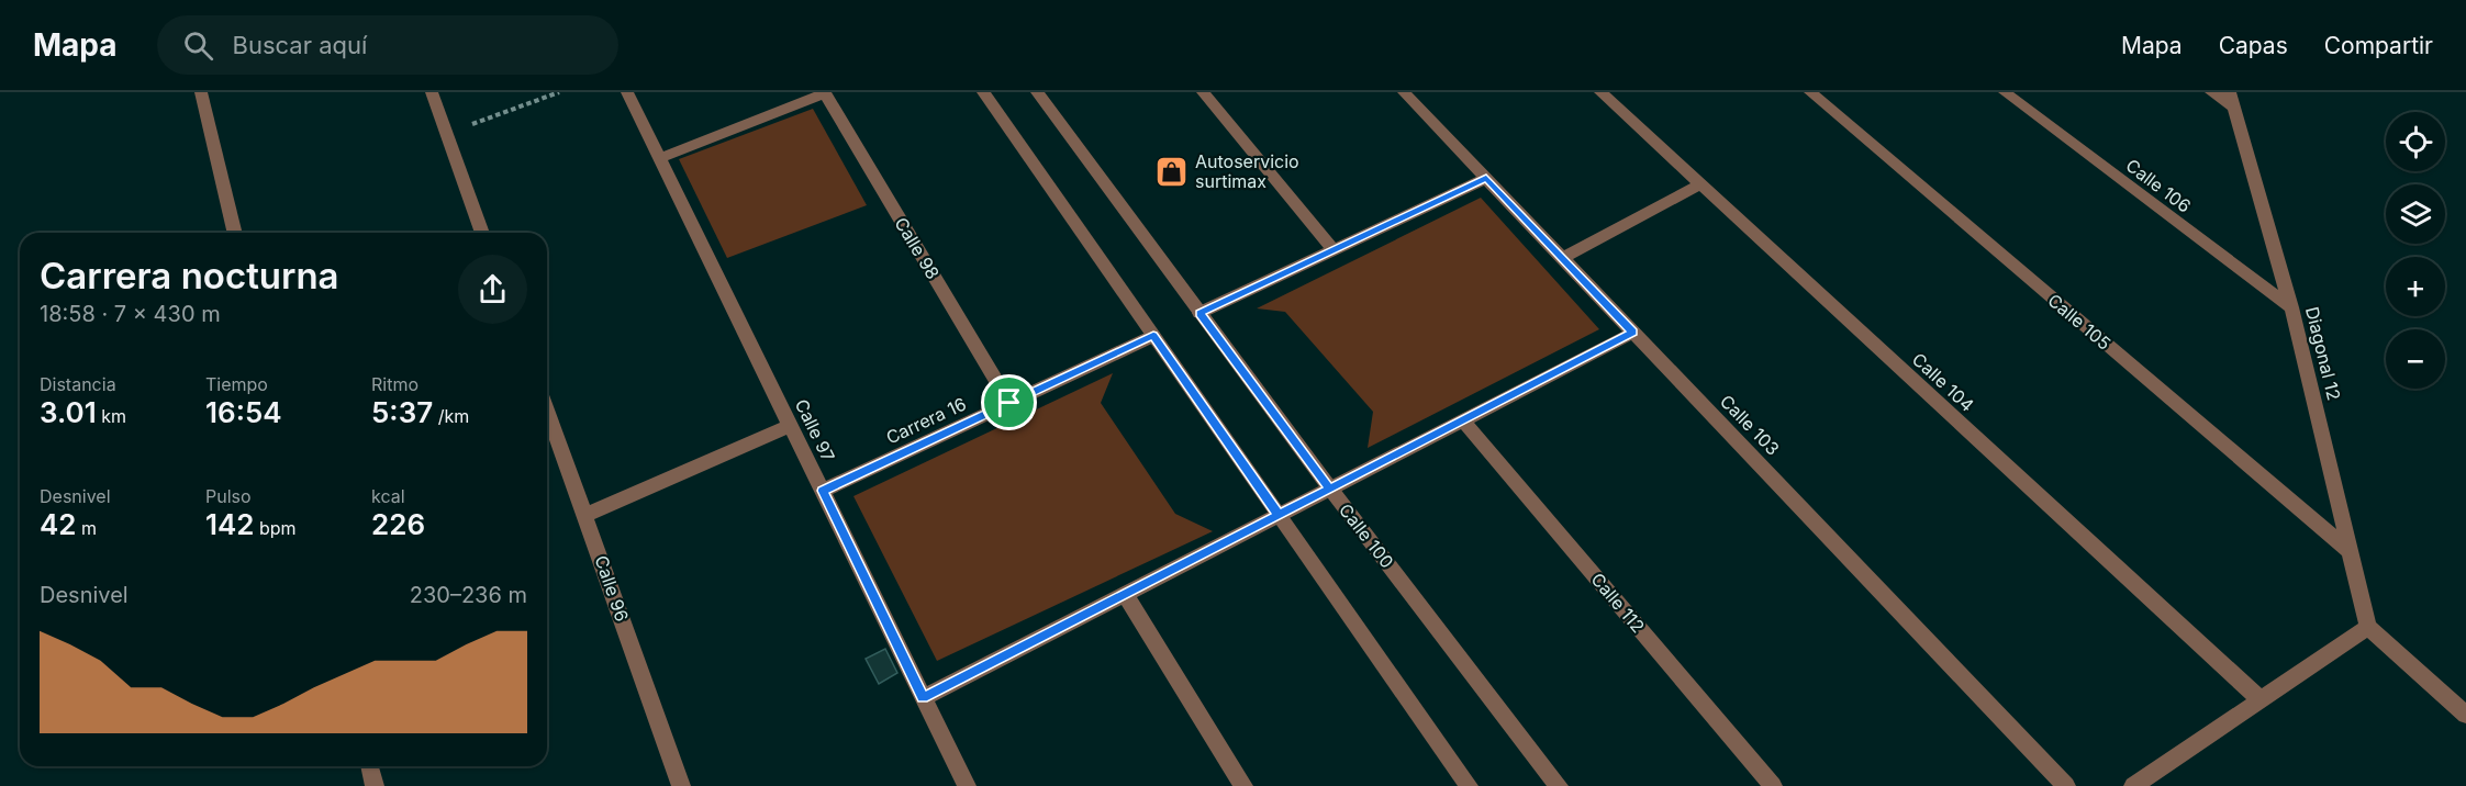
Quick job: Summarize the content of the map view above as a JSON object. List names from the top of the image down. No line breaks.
{"streets":{"street":["Calle 106","Calle 98","Calle 105","Diagonal 12","Calle 104","Carrera 16","Calle 103","Calle 97","Calle 100","Calle 96","Calle 112"]},"crossings":[["Calle 106","Diagonal 12"],["Calle 98","Carrera 16"],["Calle 105","Diagonal 12"],["Carrera 16","Calle 97"]],"places":{"shop":["Autoservicio surtimax"]},"page":{"header":"Mapa","search":"Buscar aquí","nav":["Mapa","Capas","Compartir"],"map_buttons":["+","−"],"heading":["Carrera nocturna","18:58 · 7 × 430 m"],"stats":[["Distancia","3.01 km"],["Tiempo","16:54"],["Ritmo","5:37 /km"],["Desnivel","42 m"],["Pulso","142 bpm"],["kcal","226"]],"chart":["Desnivel","230–236 m"]}}
